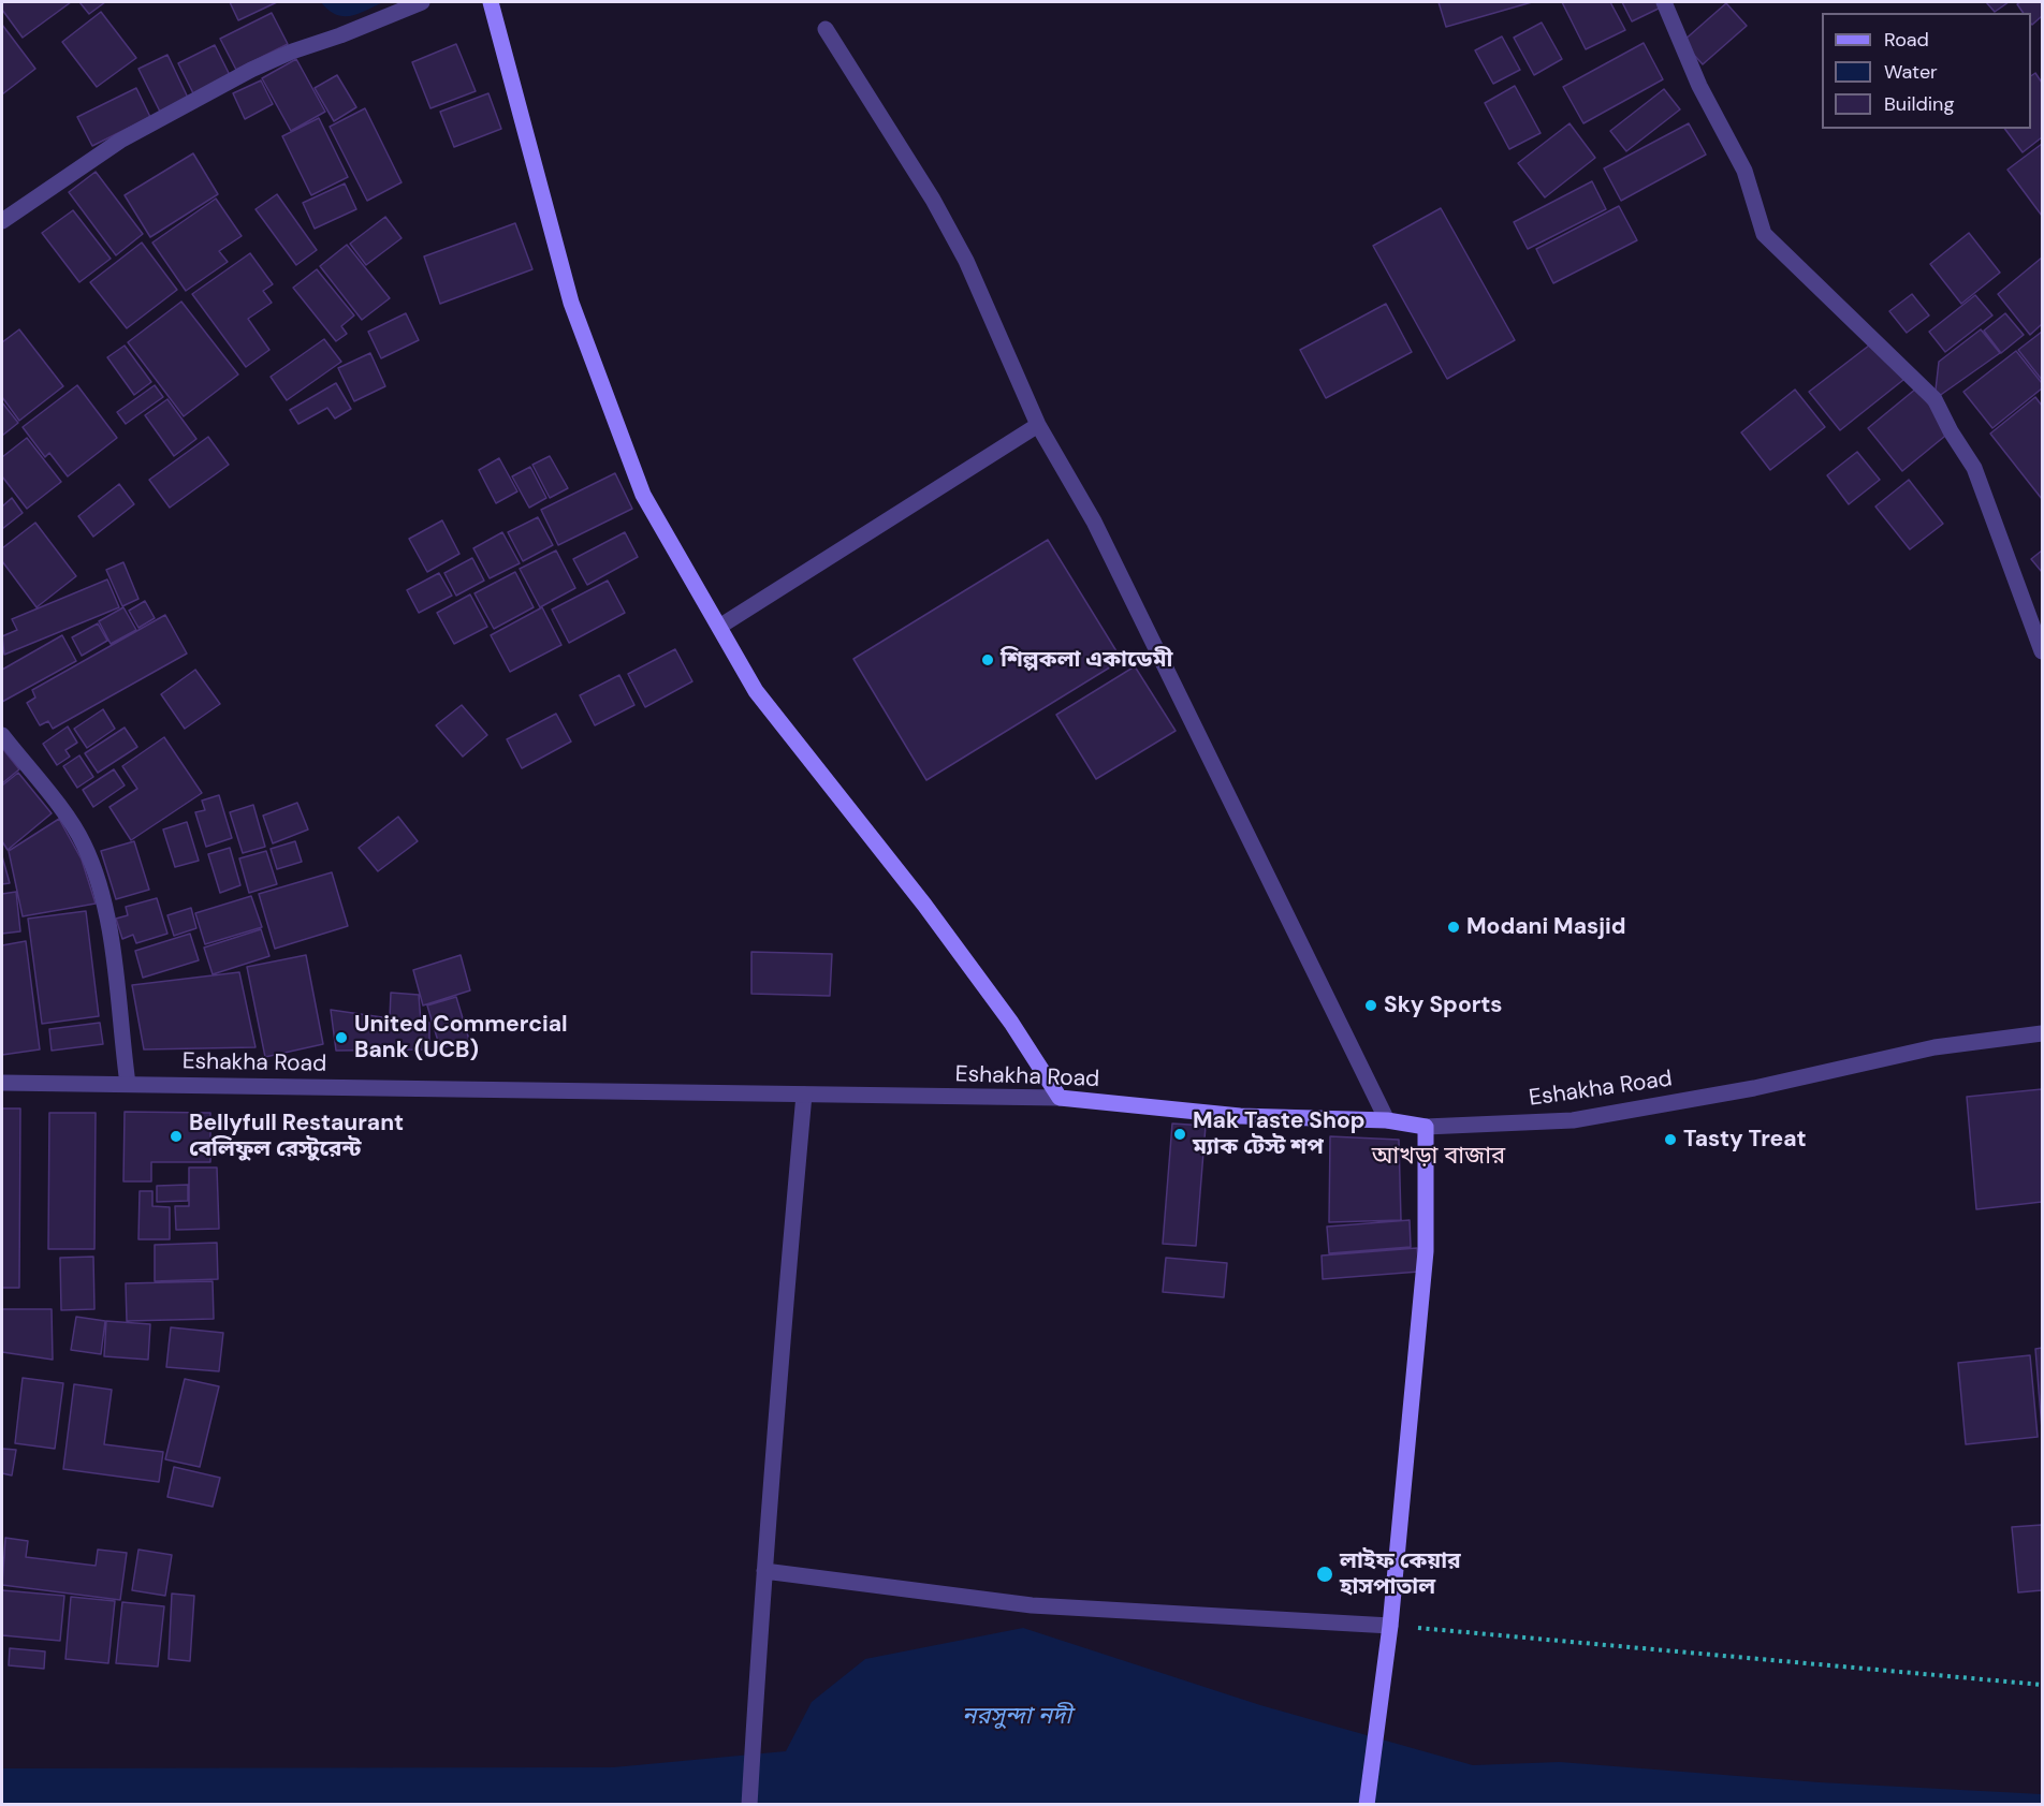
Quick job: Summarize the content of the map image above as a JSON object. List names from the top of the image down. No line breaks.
{"streets":{"main road":["Eshakha Road"]},"districts":["আখড়া বাজার"],"water":["নরসুন্দা নদী"],"places":["শিল্পকলা একাডেমী","Modani Masjid","Sky Sports","United Commercial Bank (UCB)","Mak Taste Shop ম্যাক টেস্ট শপ","Bellyfull Restaurant বেলিফুল রেস্টুরেন্ট","Tasty Treat","লাইফ কেয়ার হাসপাতাল"],"legend":["Road","Water","Building"]}
